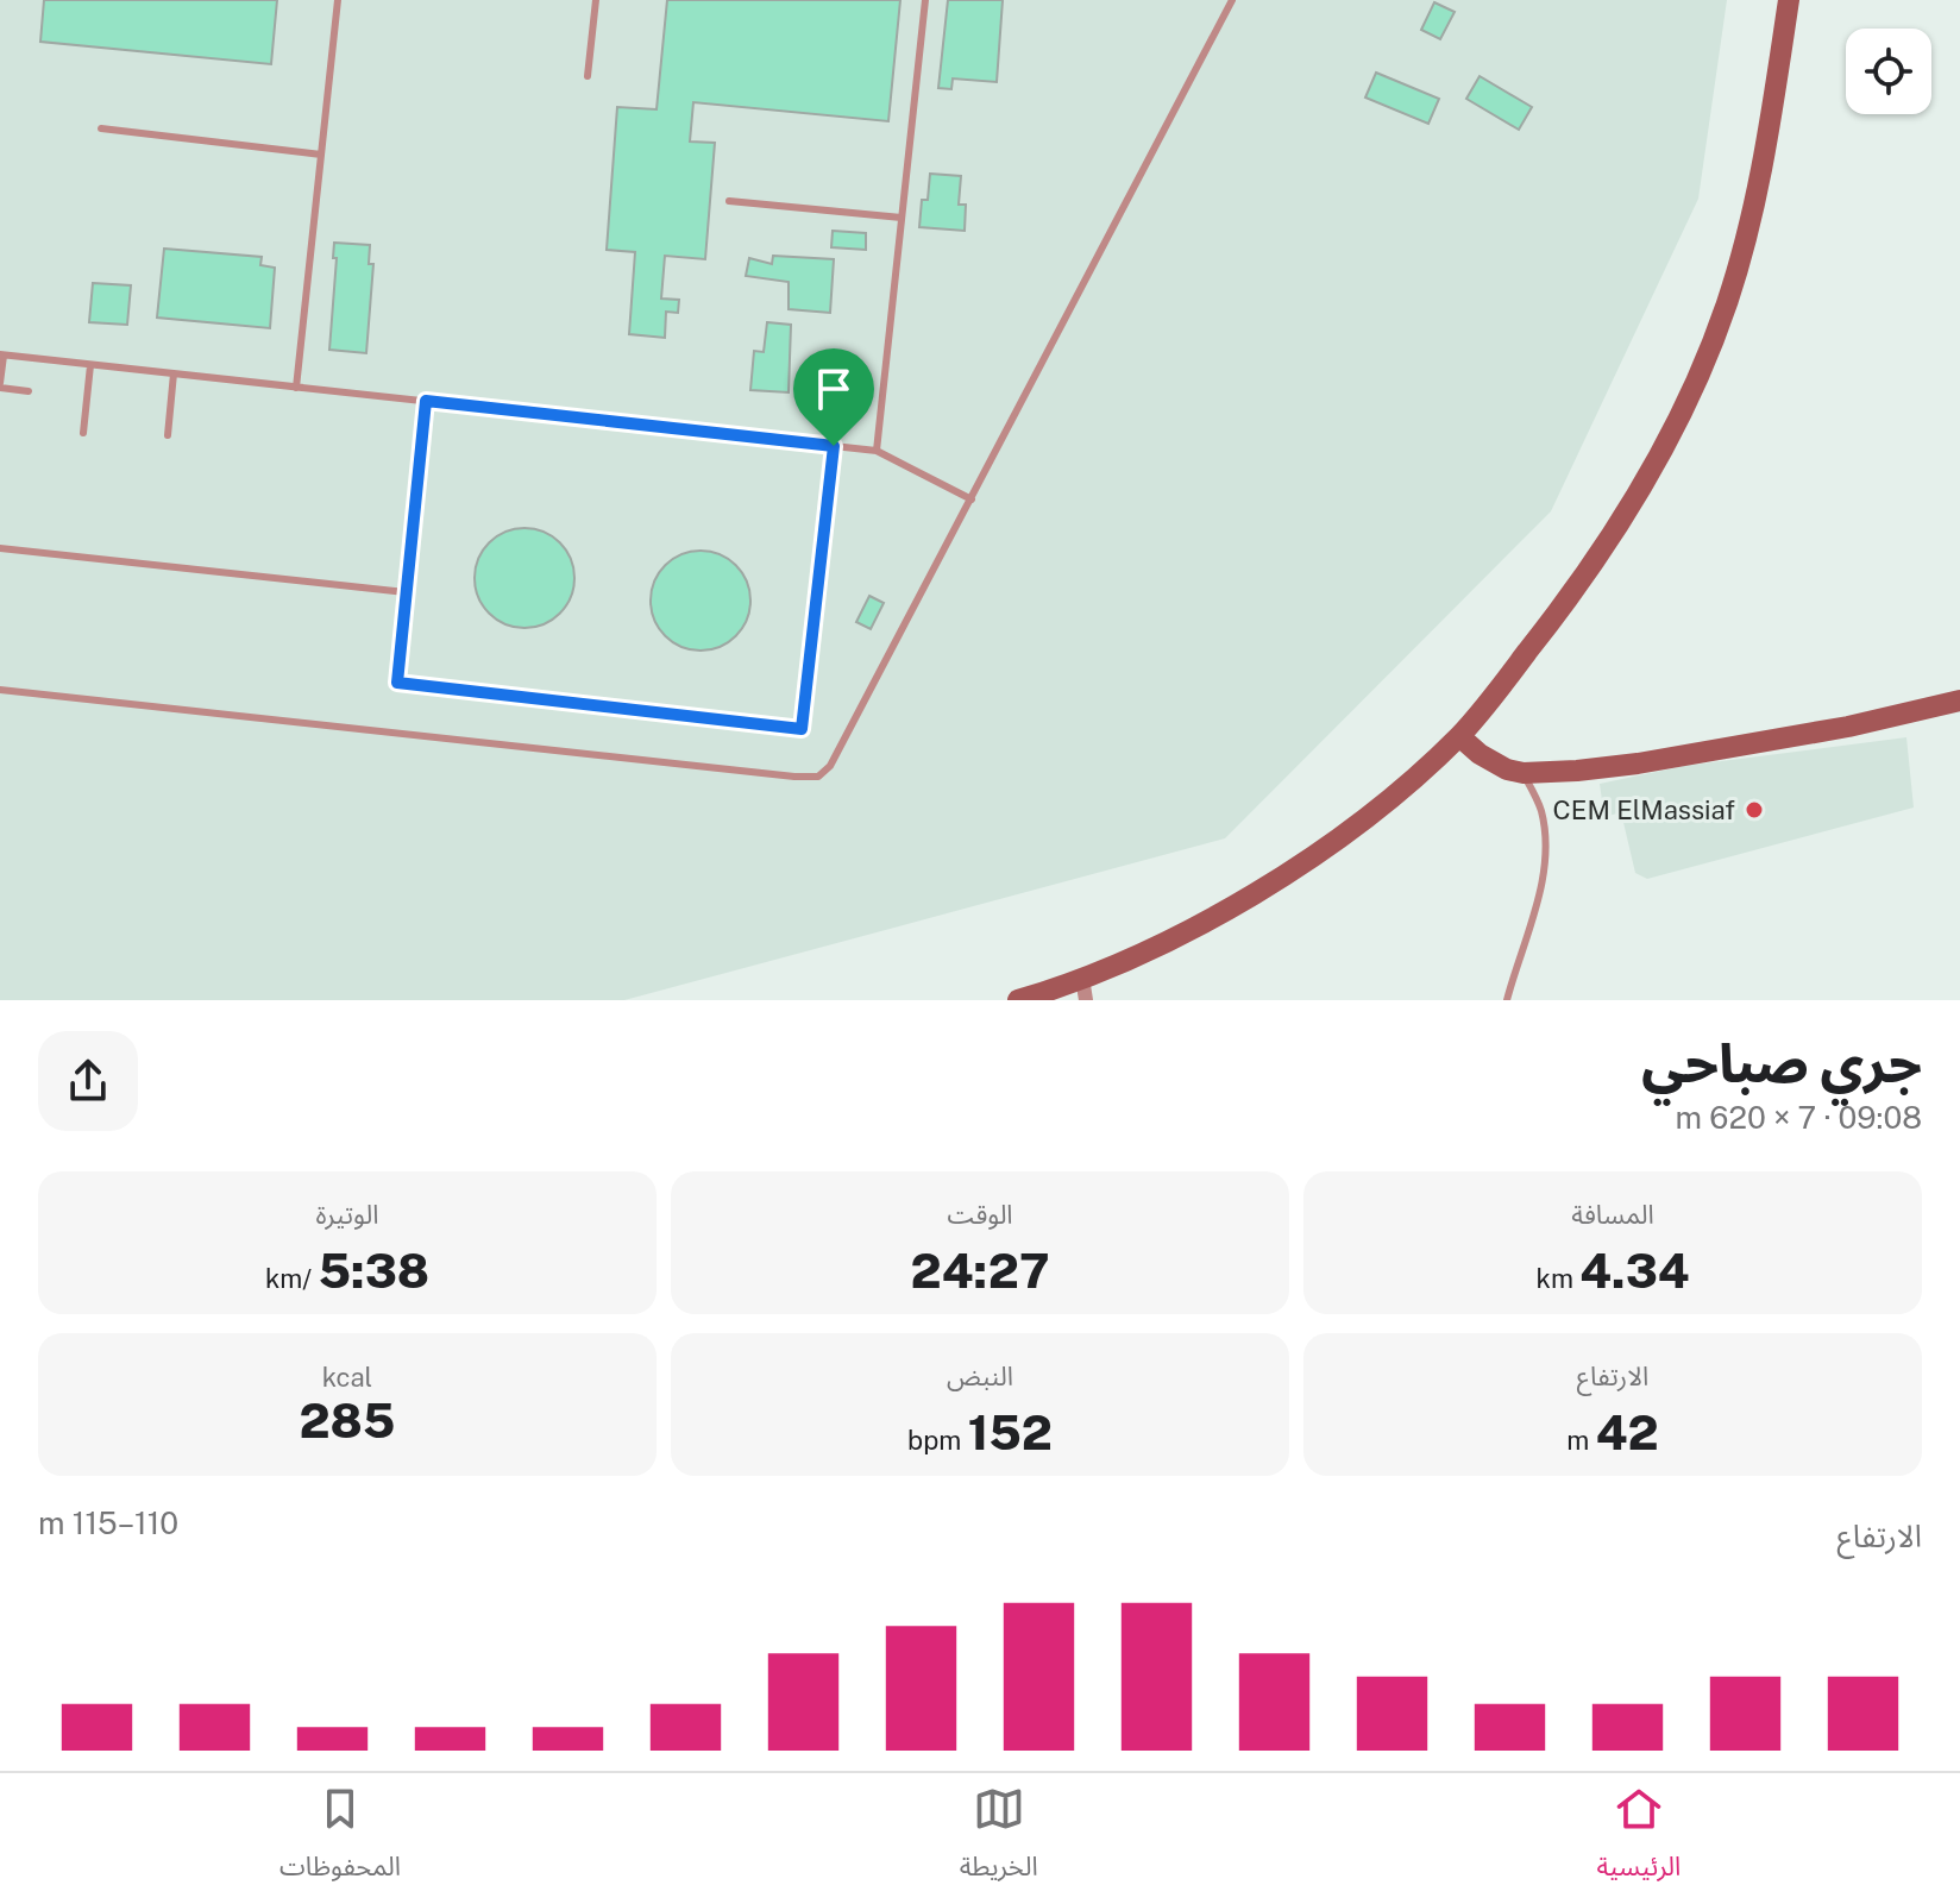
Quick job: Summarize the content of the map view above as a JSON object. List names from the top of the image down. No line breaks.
{"places":["CEM ElMassiaf"],"page":{"heading":["جري صباحي","09:08 · 7 × 620 m"],"stats":[["المسافة","4.34 km"],["الوقت","24:27"],["الوتيرة","5:38 /km"],["الارتفاع","42 m"],["النبض","152 bpm"],["kcal","285"]],"chart":["الارتفاع","110–115 m"],"tabs":["الرئيسية","الخريطة","المحفوظات"]}}
